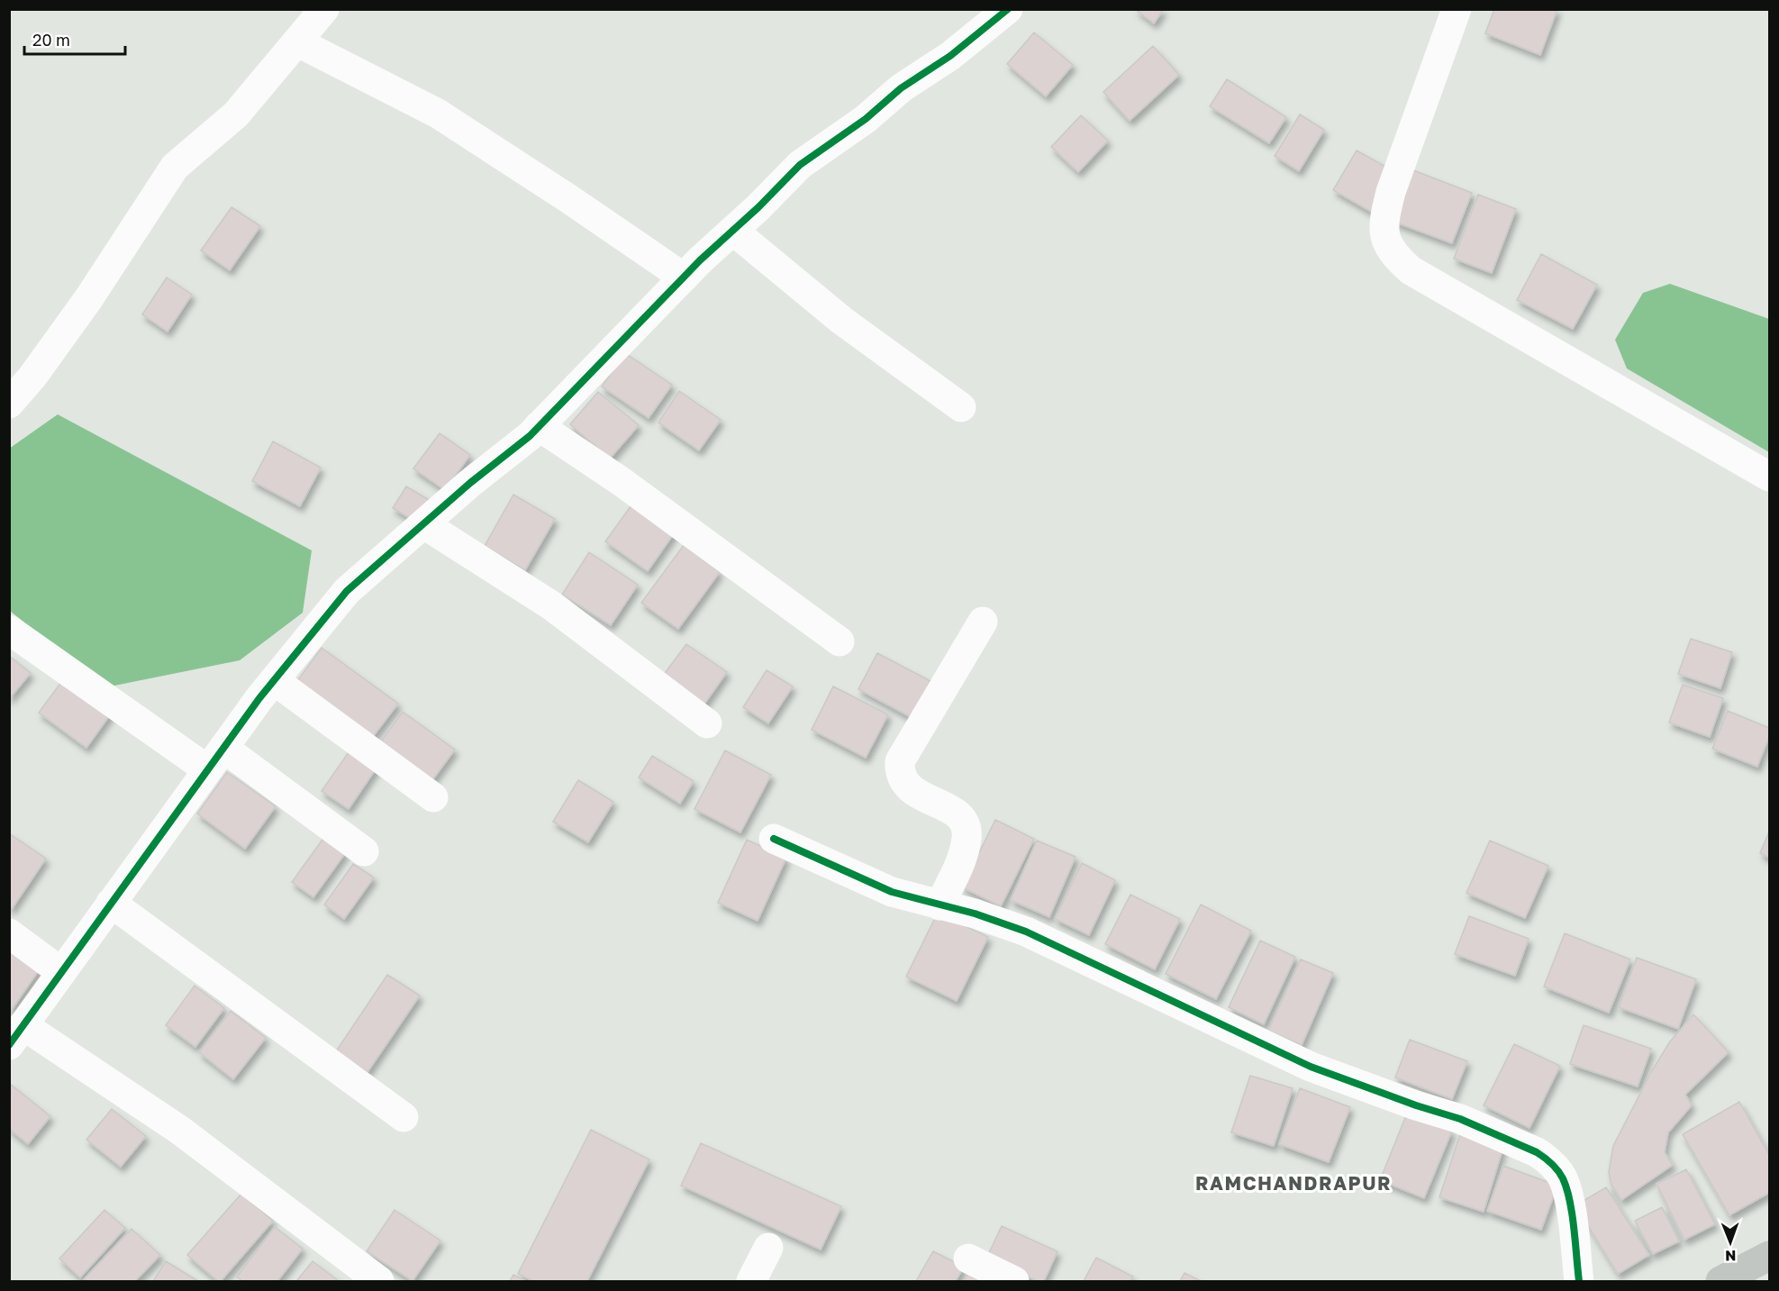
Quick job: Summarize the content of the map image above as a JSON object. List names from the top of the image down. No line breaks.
{"districts":["RAMCHANDRAPUR"],"scale_bar":"20 m","north":"bottom"}
